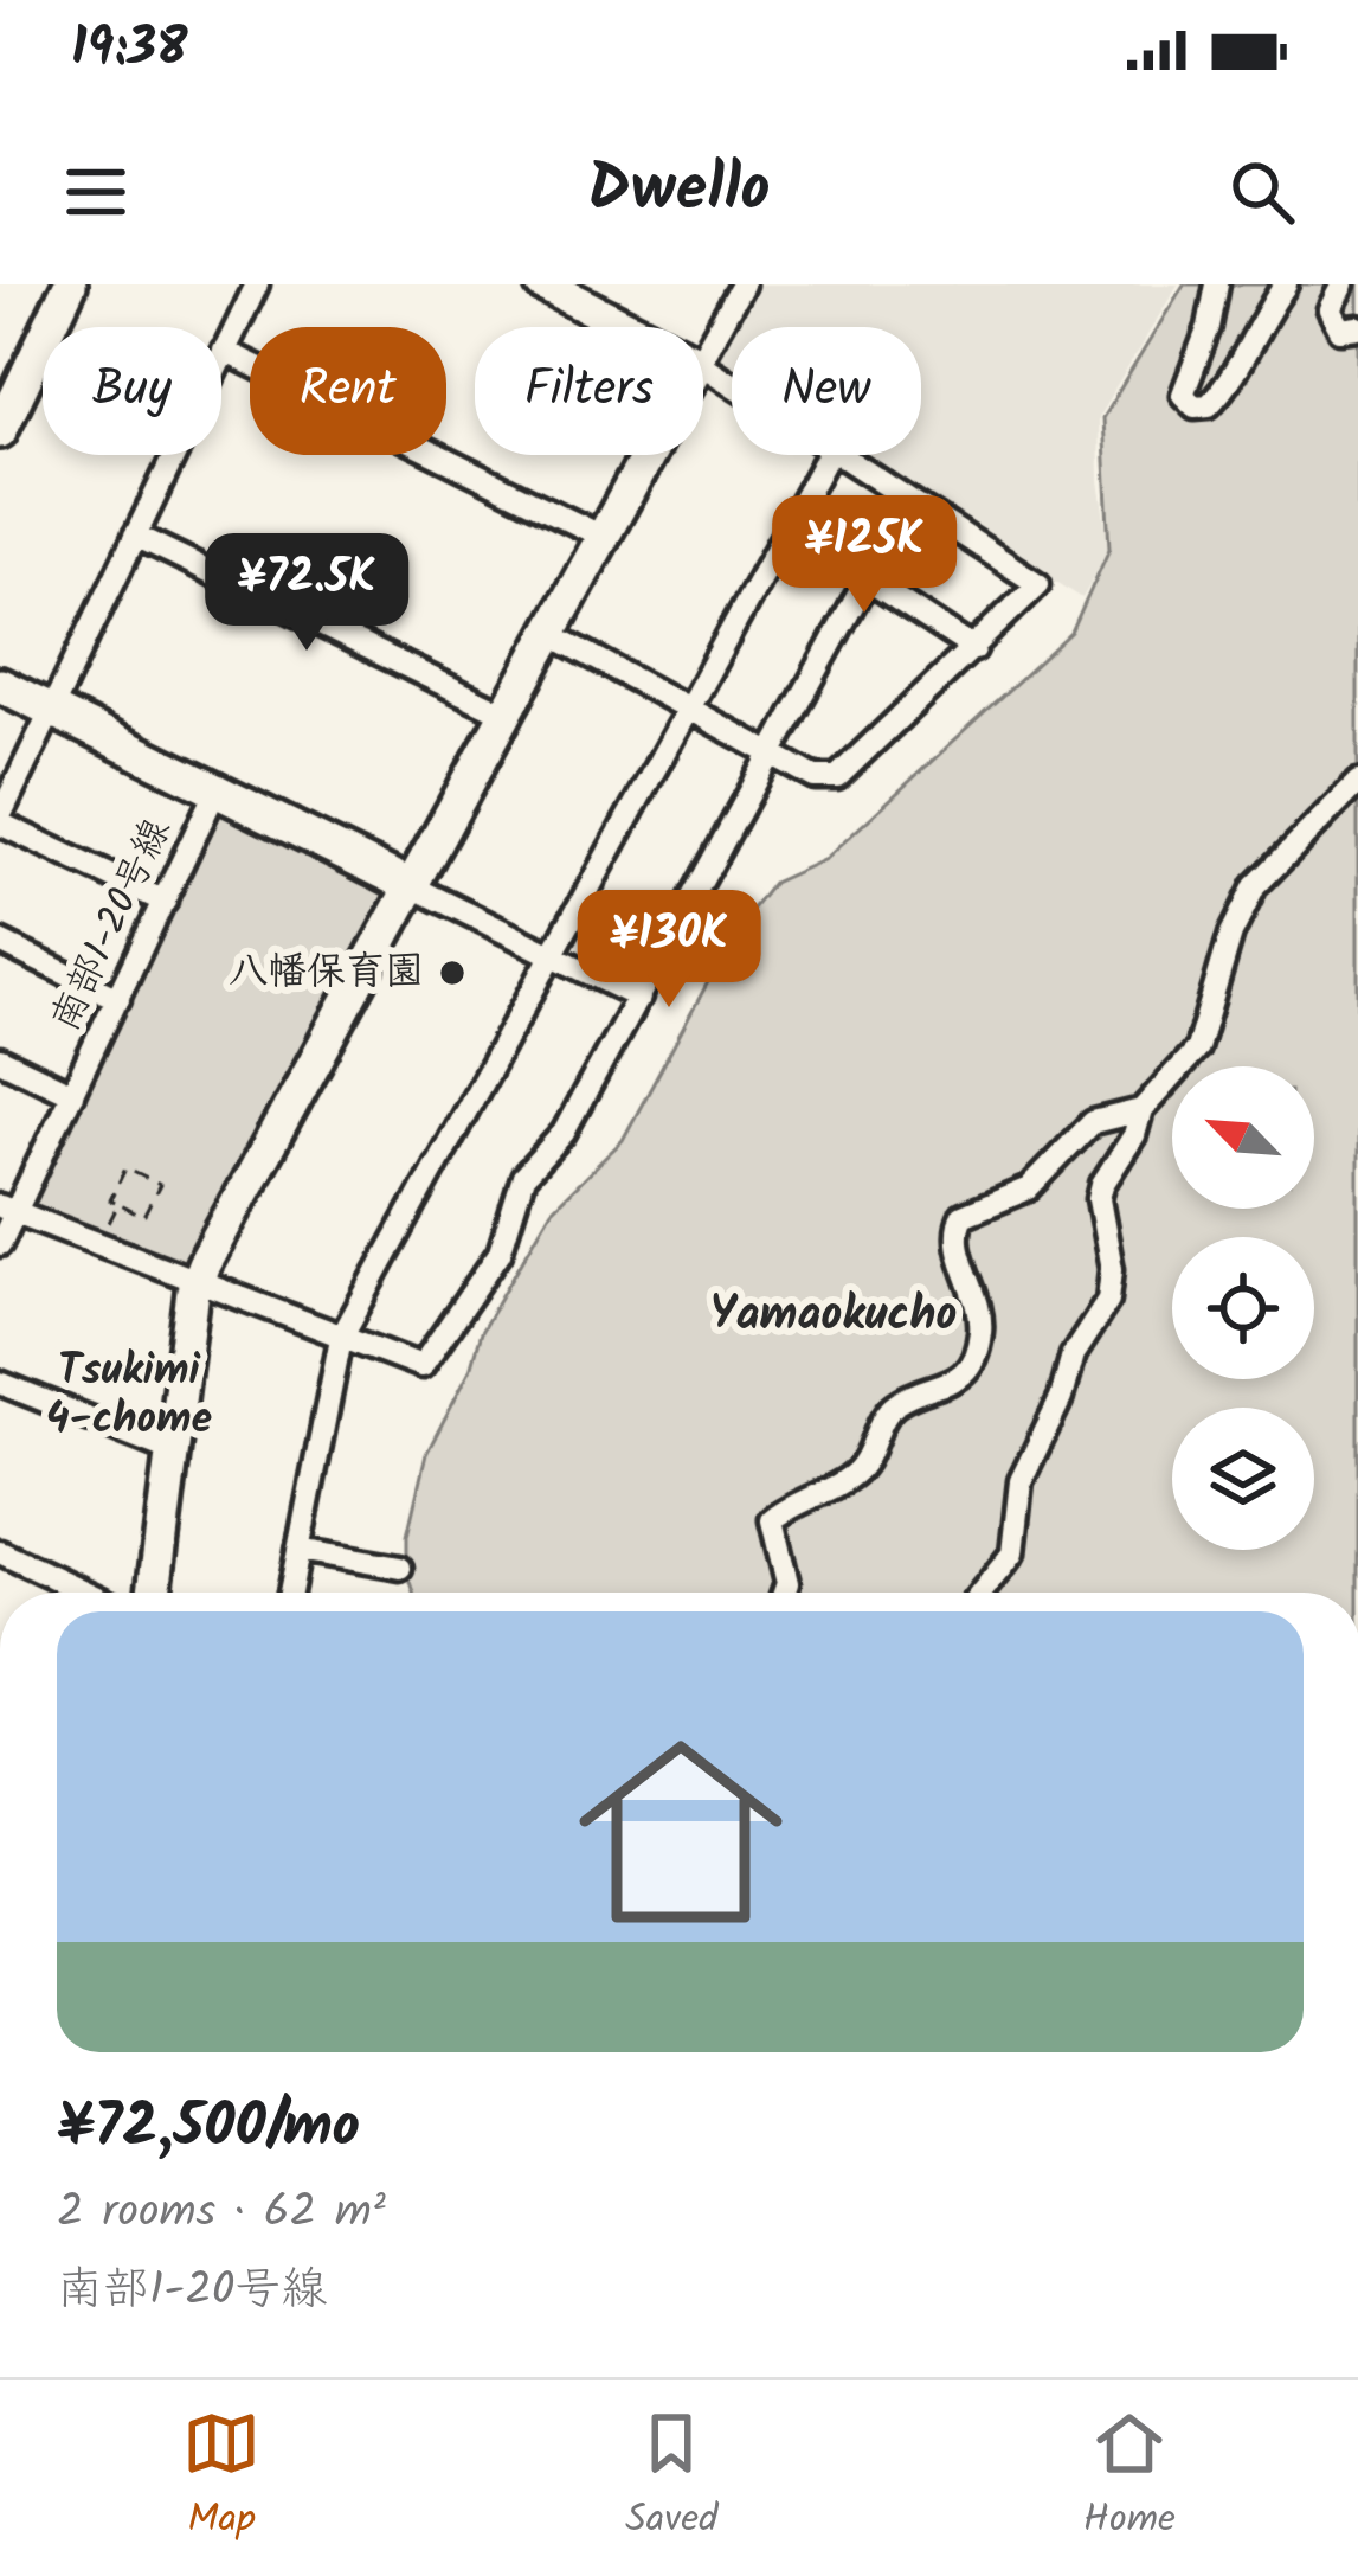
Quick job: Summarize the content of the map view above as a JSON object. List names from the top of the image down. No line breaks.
{"streets":{"street":["南部1-20号線"]},"districts":["Yamaokucho","Tsukimi 4-chome"],"places":["八幡保育園"],"north":"top left","page":{"status":"19:38","header":"Dwello","chip":["Buy","Rent","Filters","New"],"price":["¥125K","¥72.5K","¥130K"],"list":[{"name":"¥72,500/mo","note":"2 rooms · 62 m² · 南部1-20号線"}],"tabs":["Map","Saved","Home"]}}
